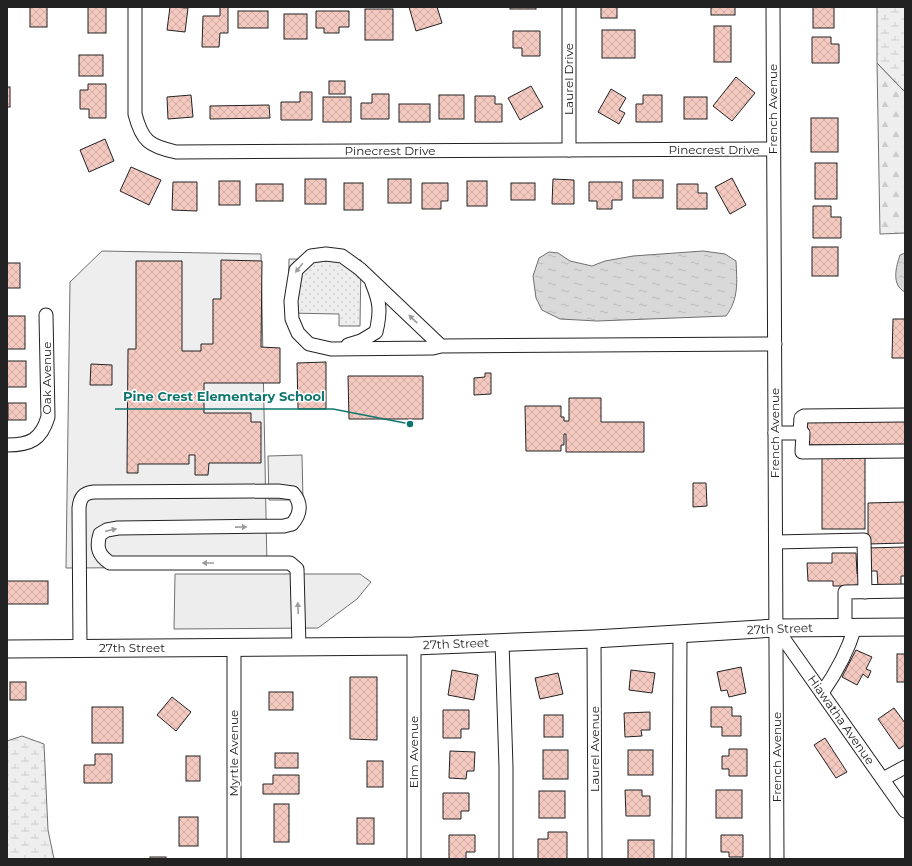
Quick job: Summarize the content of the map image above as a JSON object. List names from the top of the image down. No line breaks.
{"streets":{"main road":["27th Street"],"street":["Laurel Drive","French Avenue","Pinecrest Drive","Oak Avenue","Hiawatha Avenue","Laurel Avenue","Elm Avenue","Myrtle Avenue"]},"crossings":[["Laurel Drive","Pinecrest Drive"],["French Avenue","Pinecrest Drive"],["French Avenue","27th Street"],["French Avenue","Hiawatha Avenue"],["27th Street","Hiawatha Avenue"],["27th Street","Laurel Avenue"],["27th Street","Elm Avenue"],["27th Street","Myrtle Avenue"]],"places":["Pine Crest Elementary School"]}
